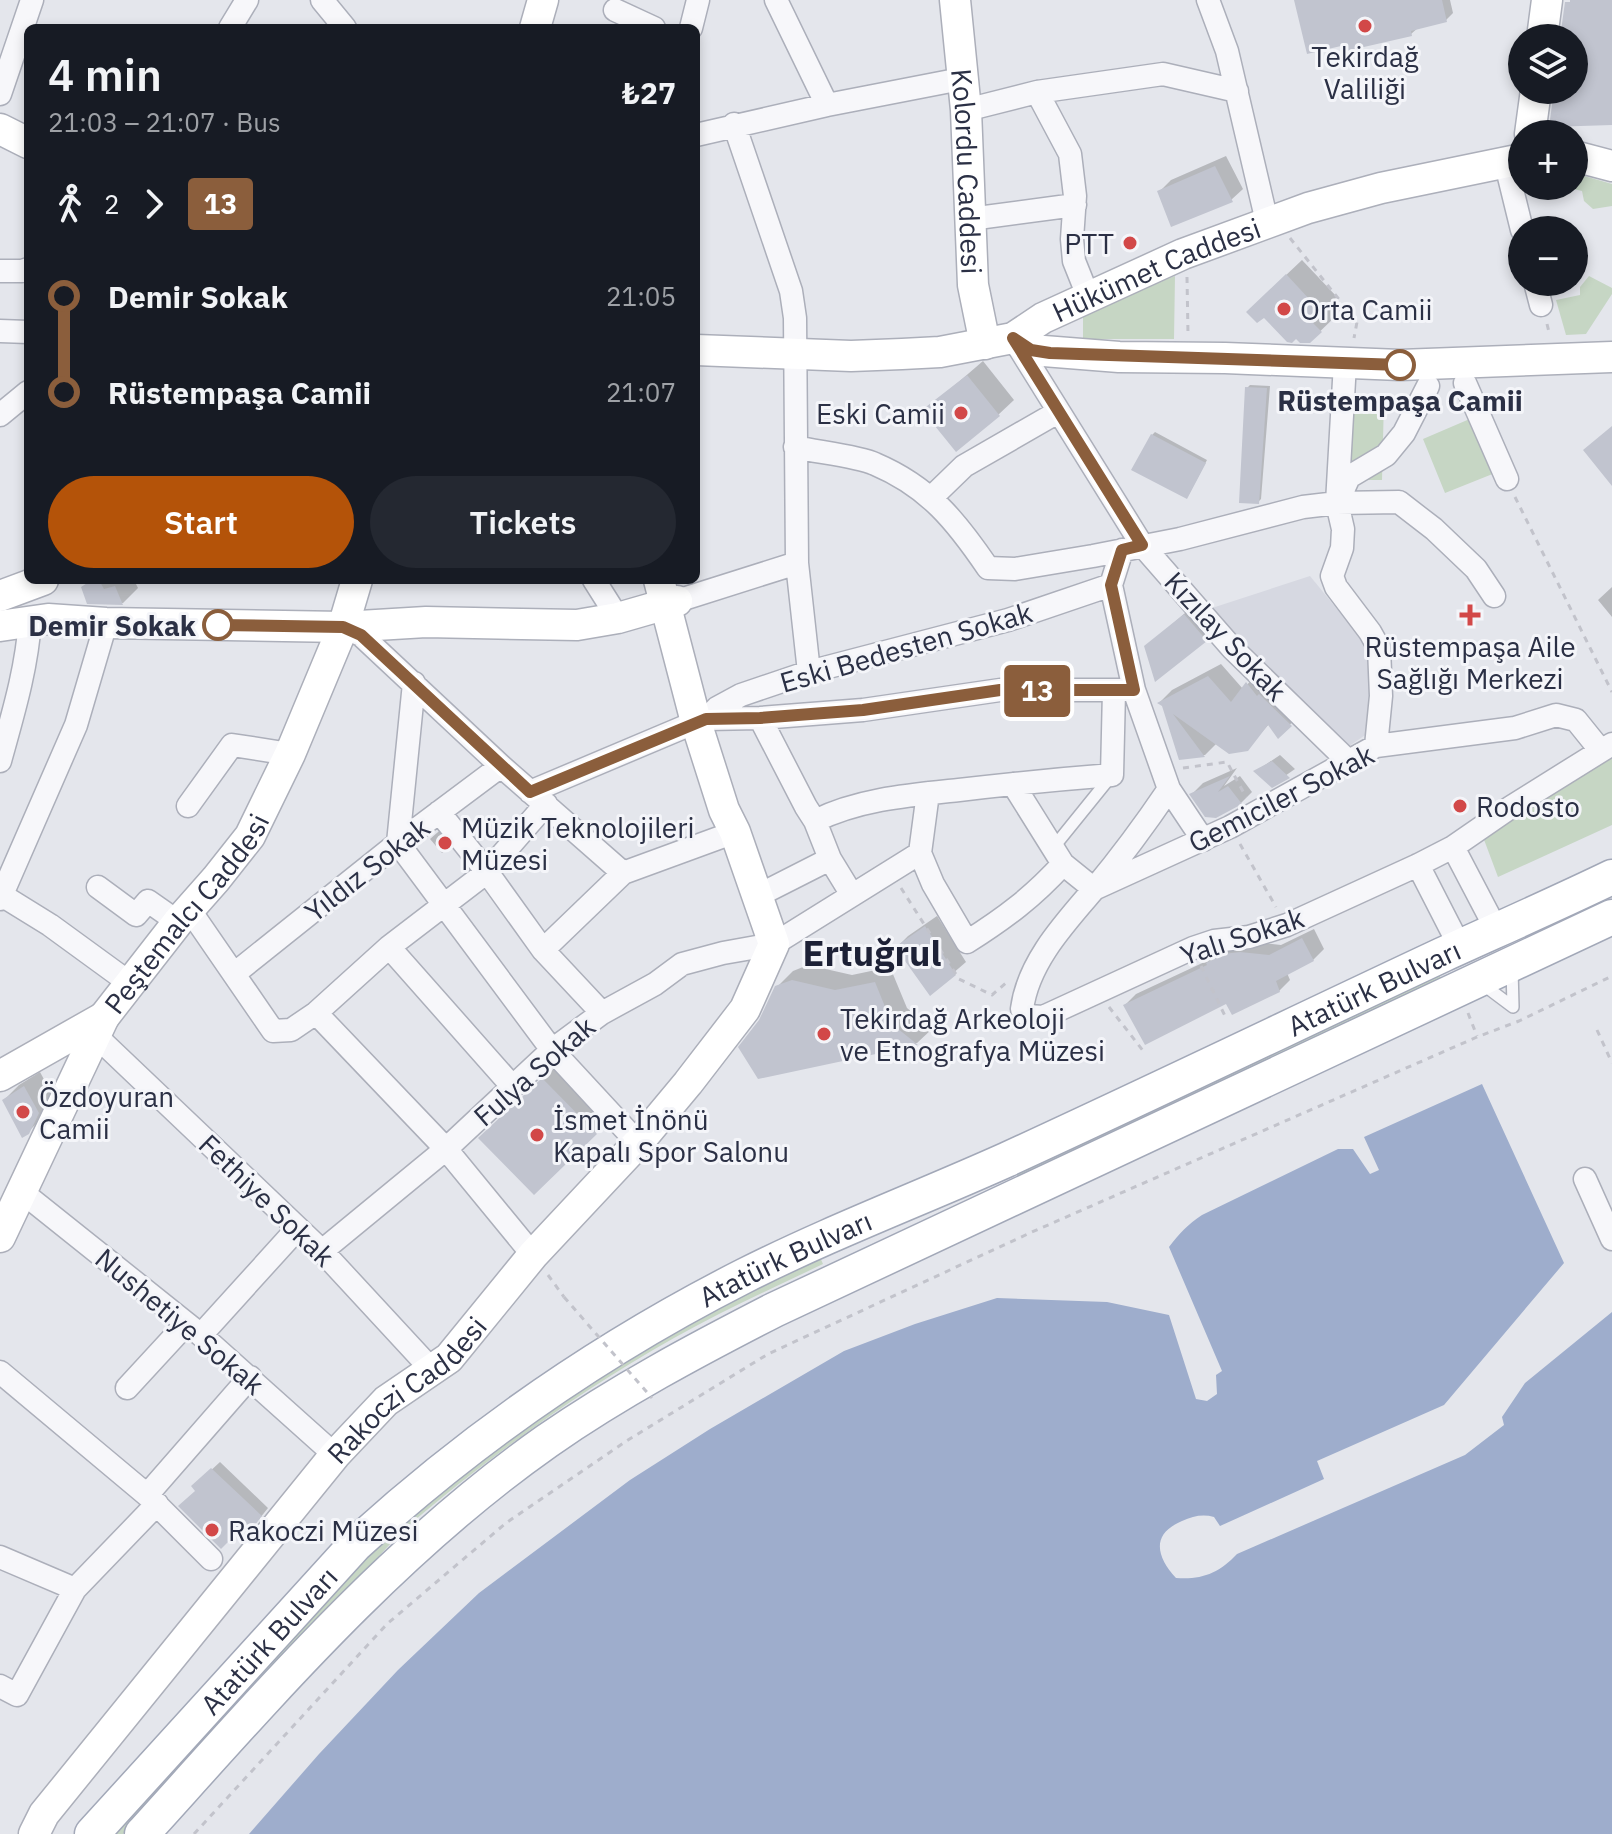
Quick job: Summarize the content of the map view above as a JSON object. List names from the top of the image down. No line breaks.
{"streets":{"main road":["Atatürk Bulvarı"],"street":["Kolordu Caddesi","Hükümet Caddesi","Kızılay Sokak","Eski Bedesten Sokak","Gemiciler Sokak","Yıldız Sokak","Peştemalcı Caddesi","Yalı Sokak","Fulya Sokak","Fethiye Sokak","Nushetiye Sokak","Rakoczi Caddesi"]},"crossings":[["Kolordu Caddesi","Hükümet Caddesi"],["Kolordu Caddesi","Kızılay Sokak"],["Hükümet Caddesi","Kızılay Sokak"],["Kızılay Sokak","Gemiciler Sokak"],["Eski Bedesten Sokak","Yıldız Sokak"],["Eski Bedesten Sokak","Peştemalcı Caddesi"],["Gemiciler Sokak","Yalı Sokak"],["Peştemalcı Caddesi","Fethiye Sokak"],["Peştemalcı Caddesi","Nushetiye Sokak"],["Fulya Sokak","Fethiye Sokak"],["Fulya Sokak","Rakoczi Caddesi"],["Fethiye Sokak","Rakoczi Caddesi"],["Nushetiye Sokak","Rakoczi Caddesi"]],"districts":["Ertuğrul"],"places":{"other":["Tekirdağ Valiliği","PTT","Orta Camii","Rüstempaşa Camii","Eski Camii","Demir Sokak","Rodosto","Müzik Teknolojileri Müzesi","Tekirdağ Arkeoloji ve Etnografya Müzesi","Özdoyuran Camii","İsmet İnönü Kapalı Spor Salonu","Rakoczi Müzesi"],"health":["Rüstempaşa Aile Sağlığı Merkezi"]},"lines":["bus line 13"],"page":{"on_map":"13","map_buttons":["+","−"],"heading":["4 min","21:03 – 21:07 · Bus","₺27"],"legs":["2","13"],"list":[{"name":"Demir Sokak","value":"21:05"},{"name":"Rüstempaşa Camii","value":"21:07"}],"buttons":["Start","Tickets"]}}
